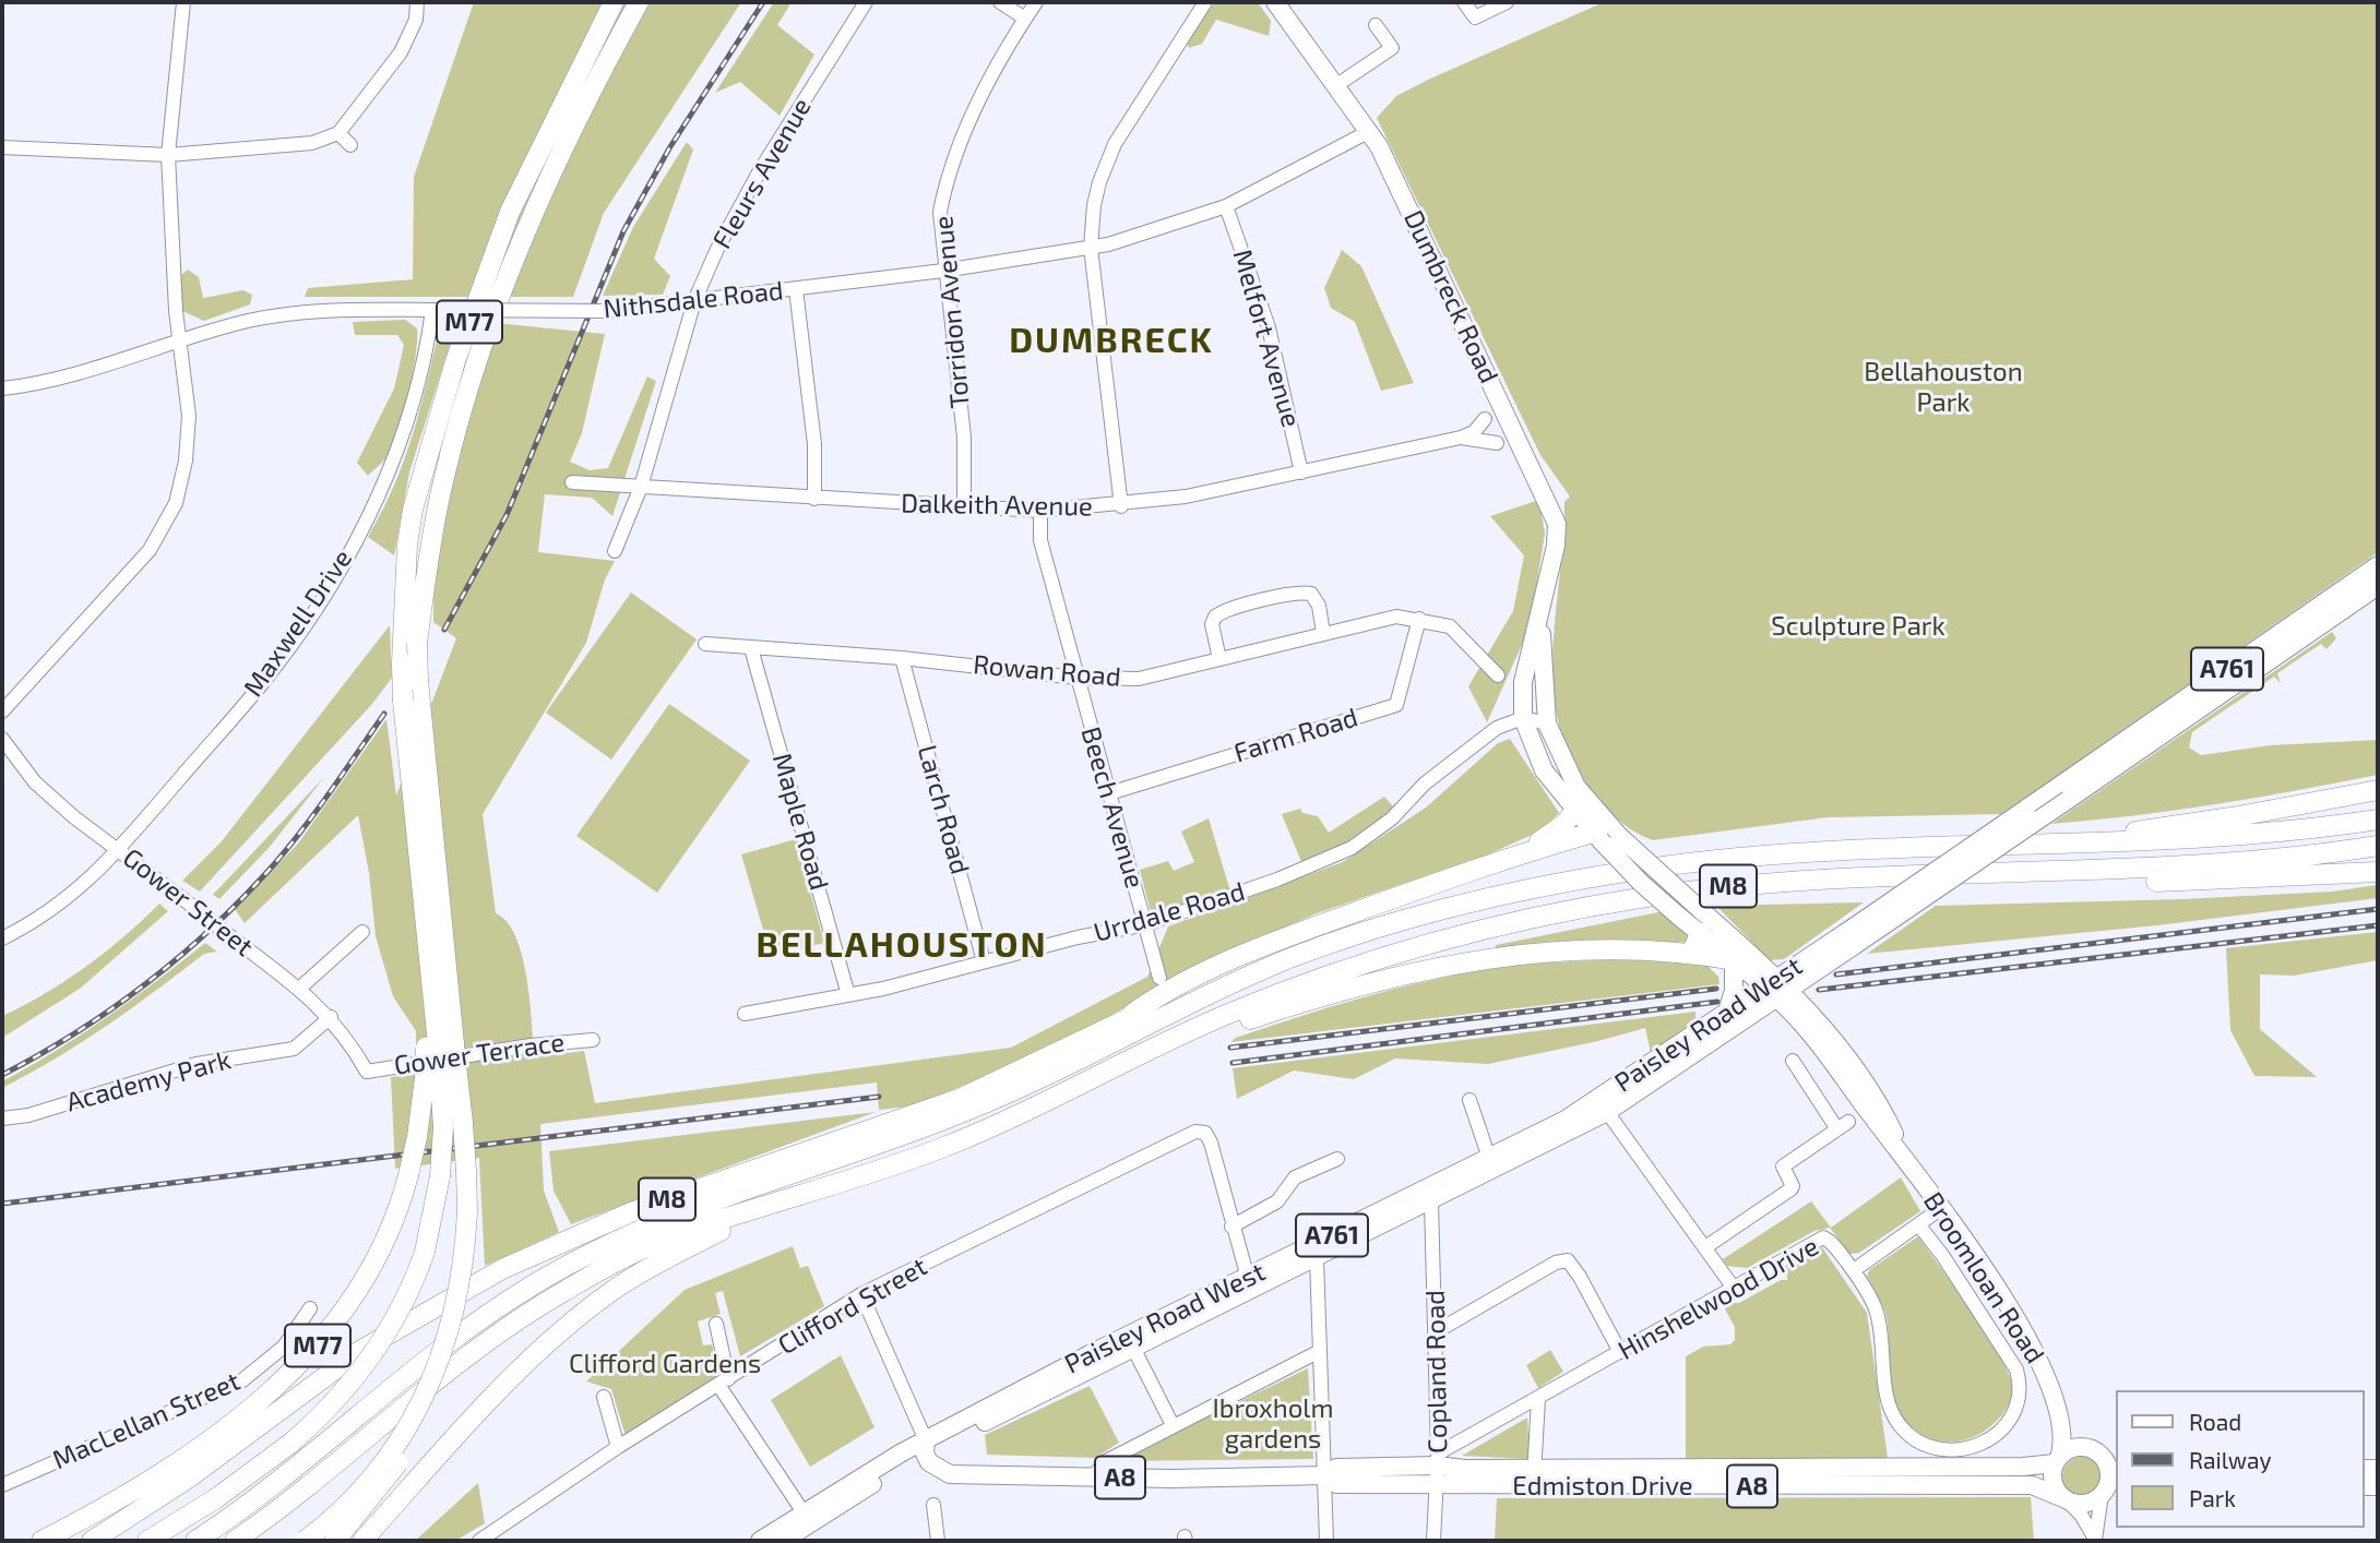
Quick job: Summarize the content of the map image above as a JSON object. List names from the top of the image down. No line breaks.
{"streets":{"highway":["M77","M8"],"main road":["Dumbreck Road","A761","Paisley Road West","Broomloan Road","A8","Edmiston Drive"],"street":["Fleurs Avenue","Nithsdale Road","Torridon Avenue","Melfort Avenue","Dalkeith Avenue","Maxwell Drive","Rowan Road","Farm Road","Beech Avenue","Larch Road","Maple Road","Gower Street","Urrdale Road","Gower Terrace","Academy Park","Hinshelwood Drive","Clifford Street","Copland Road","MacLellan Street"]},"crossings":[["Fleurs Avenue","Nithsdale Road"],["Fleurs Avenue","Dalkeith Avenue"],["Dumbreck Road","Nithsdale Road"],["Dumbreck Road","M8"],["Dumbreck Road","Urrdale Road"],["Dumbreck Road","Paisley Road West"],["Dumbreck Road","Broomloan Road"],["Nithsdale Road","Torridon Avenue"],["Nithsdale Road","Melfort Avenue"],["Nithsdale Road","Maxwell Drive"],["Torridon Avenue","Dalkeith Avenue"],["Melfort Avenue","Dalkeith Avenue"],["Dalkeith Avenue","Beech Avenue"],["Maxwell Drive","Gower Street"],["A761","Paisley Road West"],["Rowan Road","Farm Road"],["Rowan Road","Beech Avenue"],["Rowan Road","Larch Road"],["Rowan Road","Maple Road"],["Farm Road","Beech Avenue"],["Beech Avenue","Urrdale Road"],["Larch Road","Urrdale Road"],["Maple Road","Urrdale Road"],["Gower Street","Gower Terrace"],["Gower Street","Academy Park"],["Paisley Road West","Broomloan Road"],["Paisley Road West","Copland Road"],["Paisley Road West","Edmiston Drive"],["Broomloan Road","Edmiston Drive"],["Hinshelwood Drive","Copland Road"],["Hinshelwood Drive","Edmiston Drive"],["Copland Road","Edmiston Drive"]],"districts":["DUMBRECK","BELLAHOUSTON"],"parks":["Bellahouston Park","Sculpture Park","Clifford Gardens","Ibroxholm gardens"],"legend":["Road","Railway","Park"]}
